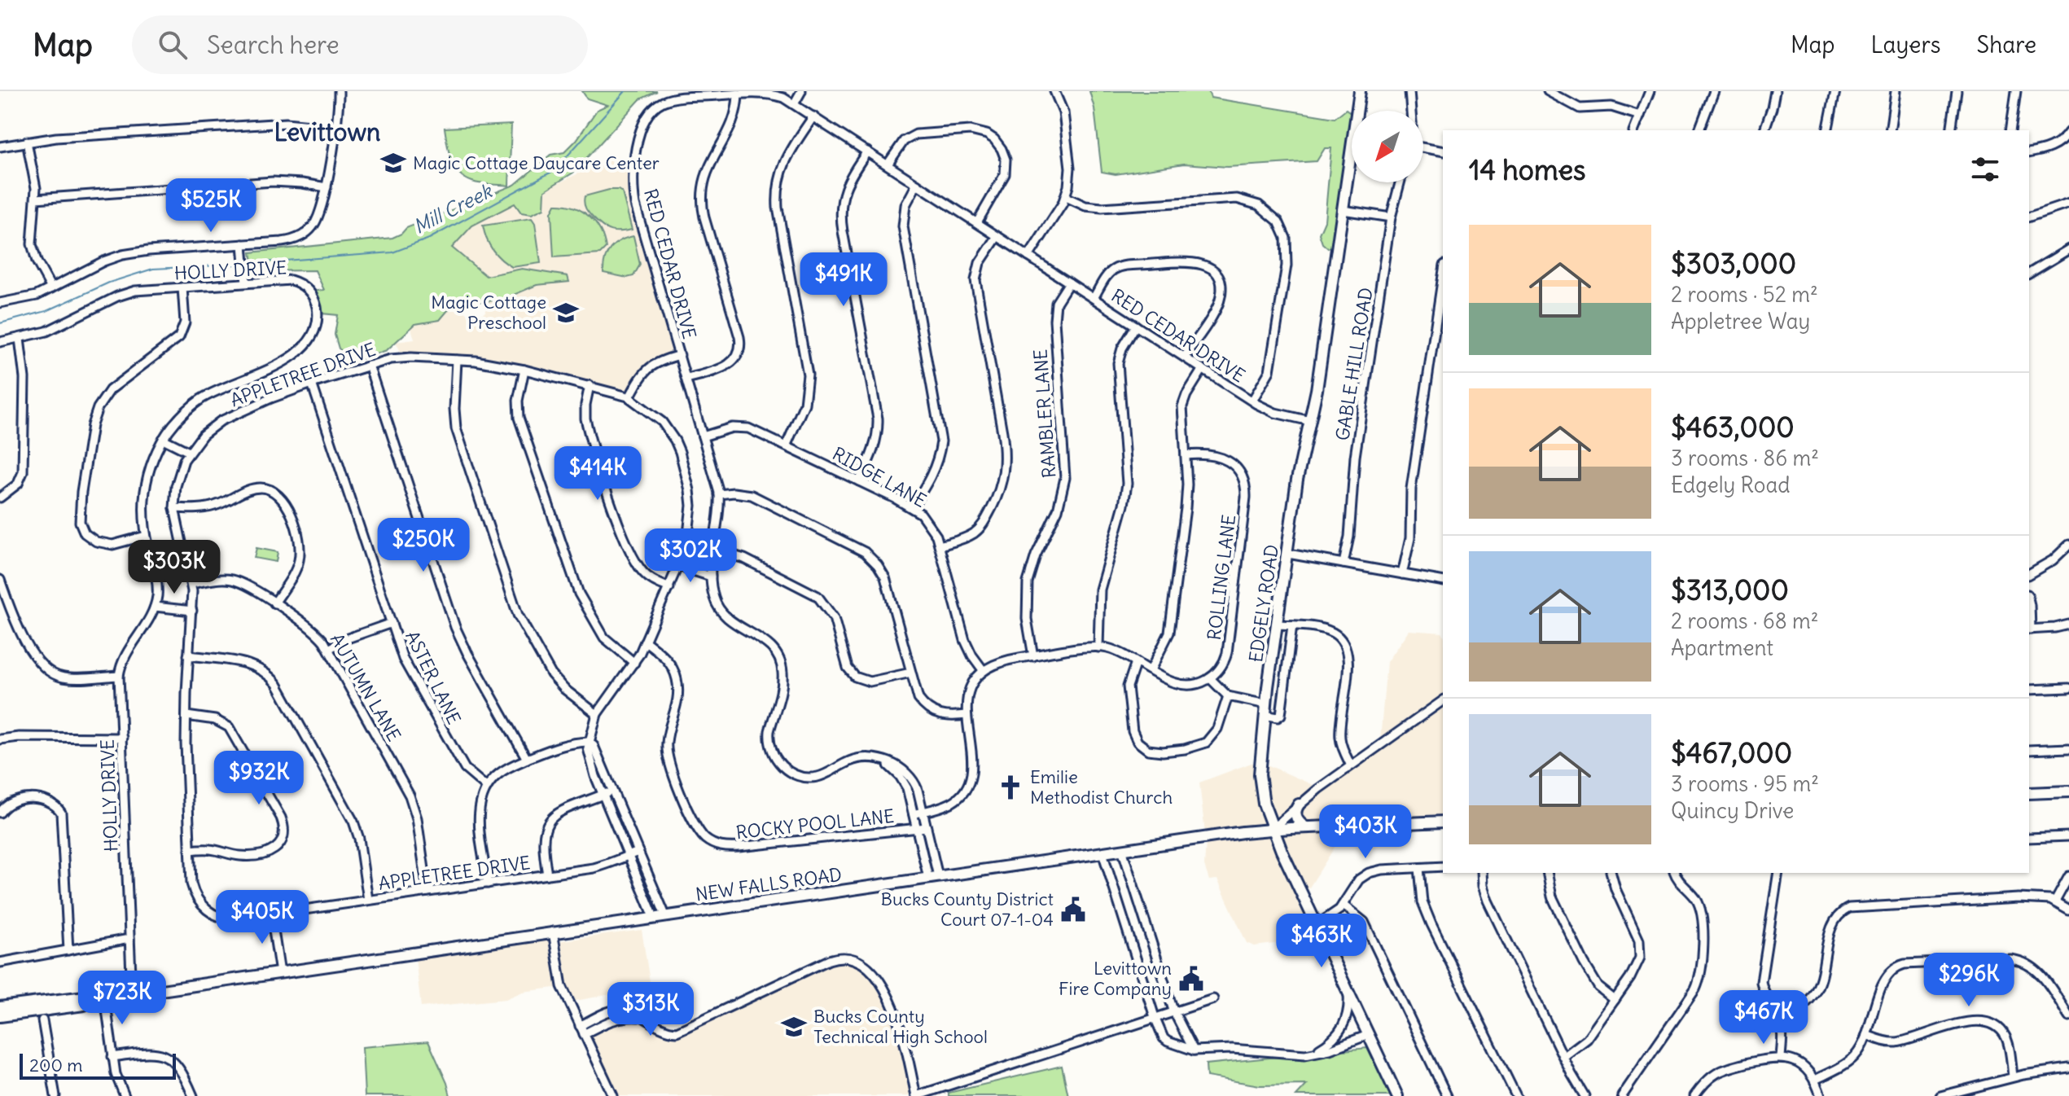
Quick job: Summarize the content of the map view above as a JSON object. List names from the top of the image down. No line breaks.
{"streets":{"main road":["EDGELY ROAD","NEW FALLS ROAD"],"street":["RED CEDAR DRIVE","HOLLY DRIVE","GABLE HILL ROAD","APPLETREE DRIVE","RAMBLER LANE","RIDGE LANE","ROLLING LANE","ASTER LANE","AUTUMN LANE","ROCKY POOL LANE"]},"crossings":[["RED CEDAR DRIVE","RAMBLER LANE"],["RED CEDAR DRIVE","RIDGE LANE"],["RED CEDAR DRIVE","EDGELY ROAD"],["HOLLY DRIVE","NEW FALLS ROAD"],["APPLETREE DRIVE","ASTER LANE"],["APPLETREE DRIVE","AUTUMN LANE"],["APPLETREE DRIVE","ROCKY POOL LANE"],["APPLETREE DRIVE","NEW FALLS ROAD"],["EDGELY ROAD","NEW FALLS ROAD"]],"districts":["Levittown"],"water":["Mill Creek"],"places":{"school or university":["Magic Cottage Daycare Center","Magic Cottage Preschool","Bucks County Technical High School"],"church":["Emilie Methodist Church"],"public building":["Bucks County District Court 07-1-04","Levittown Fire Company"]},"scale_bar":"200 m","north":"bottom left","page":{"header":"Map","search":"Search here","nav":["Map","Layers","Share"],"heading":"14 homes","price":["$525K","$491K","$414K","$250K","$302K","$303K","$932K","$403K","$405K","$463K","$296K","$723K","$313K","$467K"],"list":[{"name":"$303,000","note":"2 rooms · 52 m² · Appletree Way"},{"name":"$463,000","note":"3 rooms · 86 m² · Edgely Road"},{"name":"$313,000","note":"2 rooms · 68 m² · Apartment"},{"name":"$467,000","note":"3 rooms · 95 m² · Quincy Drive"}],"scale":"200 m"}}
